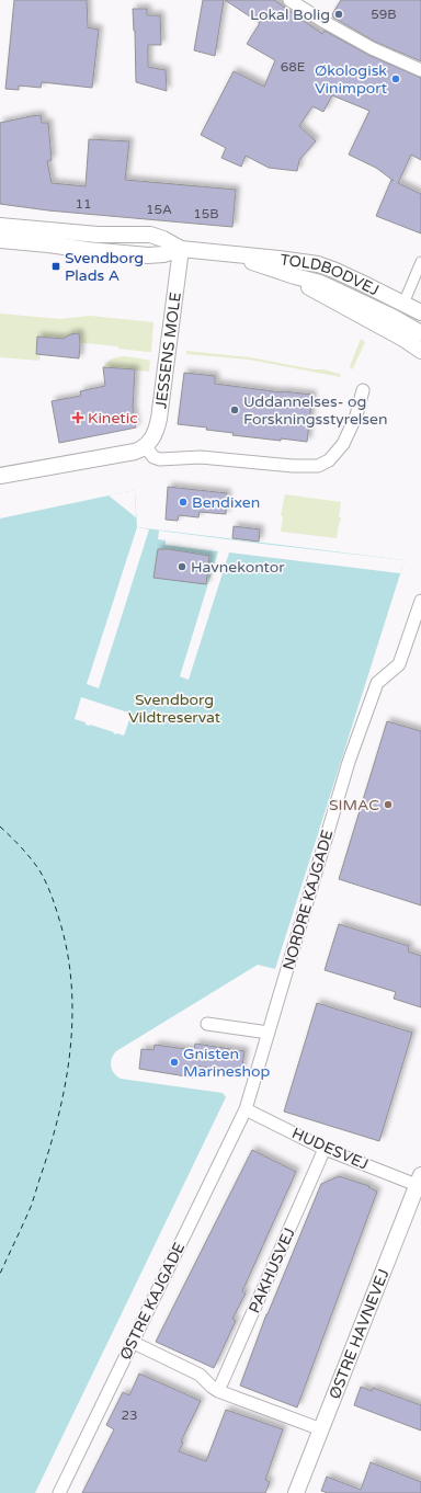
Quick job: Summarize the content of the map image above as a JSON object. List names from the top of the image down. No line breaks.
{"streets":{"street":["TOLDBODVEJ","JESSENS MOLE","NORDRE KAJGADE","HUDESVEJ","PAKHUSVEJ","ØSTRE KAJGADE","ØSTRE HAVNEVEJ"]},"crossings":[["TOLDBODVEJ","JESSENS MOLE"],["NORDRE KAJGADE","HUDESVEJ"],["NORDRE KAJGADE","ØSTRE KAJGADE"],["HUDESVEJ","PAKHUSVEJ"],["HUDESVEJ","ØSTRE KAJGADE"],["HUDESVEJ","ØSTRE HAVNEVEJ"]],"parks":["Svendborg Vildtreservat"],"places":{"other":["Lokal Bolig","Økologisk Vinimport","Uddannelses- og Forskningsstyrelsen","Bendixen","Havnekontor","SIMAC","Gnisten Marineshop"],"transit":["Svendborg Plads A"],"health":["Kinetic"]},"house_numbers":["59B","68E","11","15A","15B","23"]}
